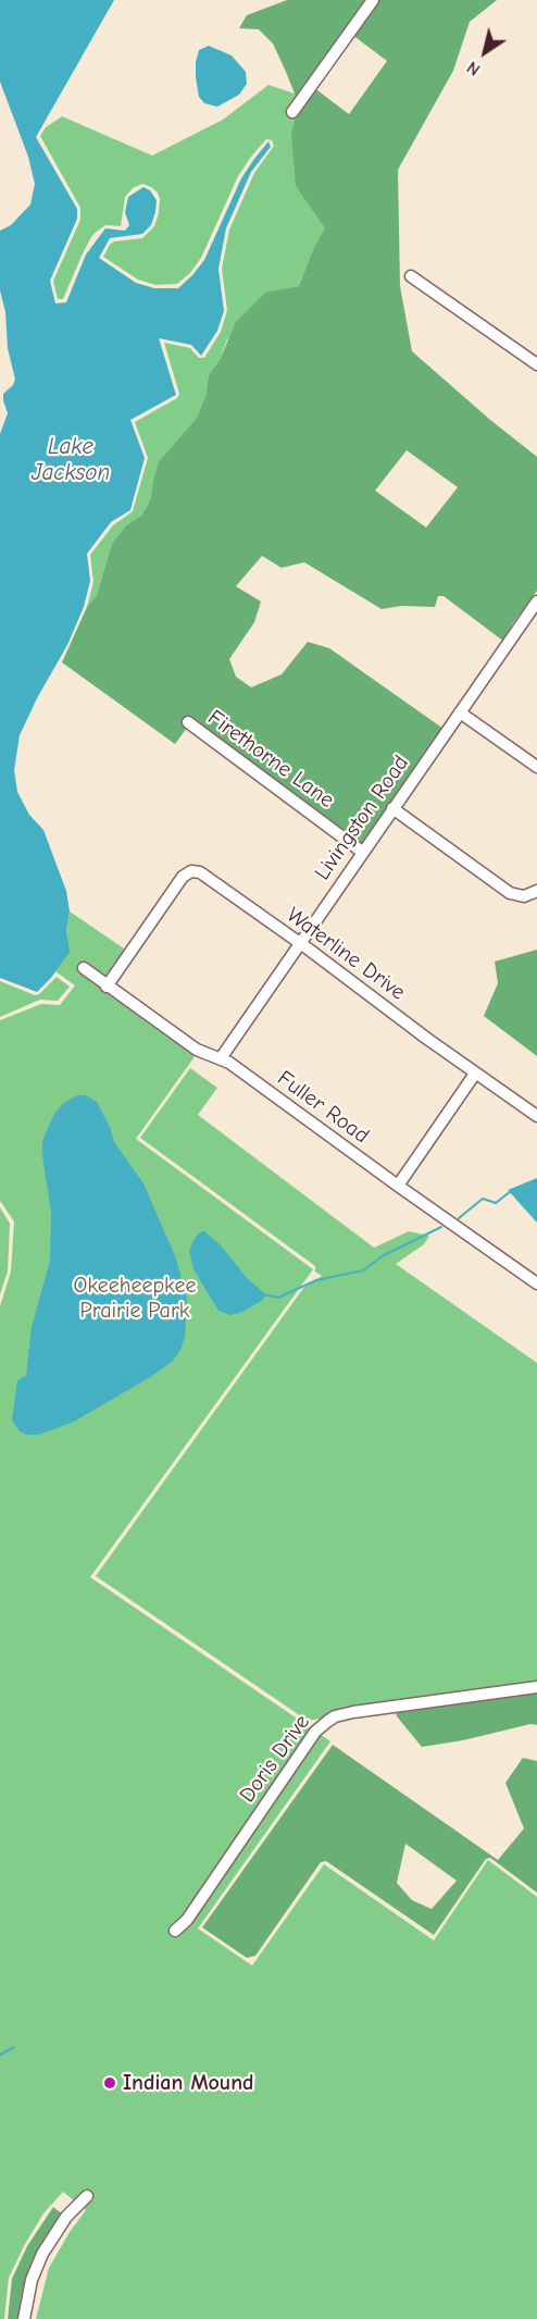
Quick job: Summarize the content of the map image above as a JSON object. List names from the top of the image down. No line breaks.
{"streets":{"street":["Firethorne Lane","Livingston Road","Waterline Drive","Fuller Road","Doris Drive"]},"crossings":[["Firethorne Lane","Livingston Road"],["Livingston Road","Waterline Drive"],["Livingston Road","Fuller Road"],["Waterline Drive","Fuller Road"]],"water":["Lake Jackson"],"parks":["Okeeheepkee Prairie Park"],"places":["Indian Mound"],"north":"bottom left"}
